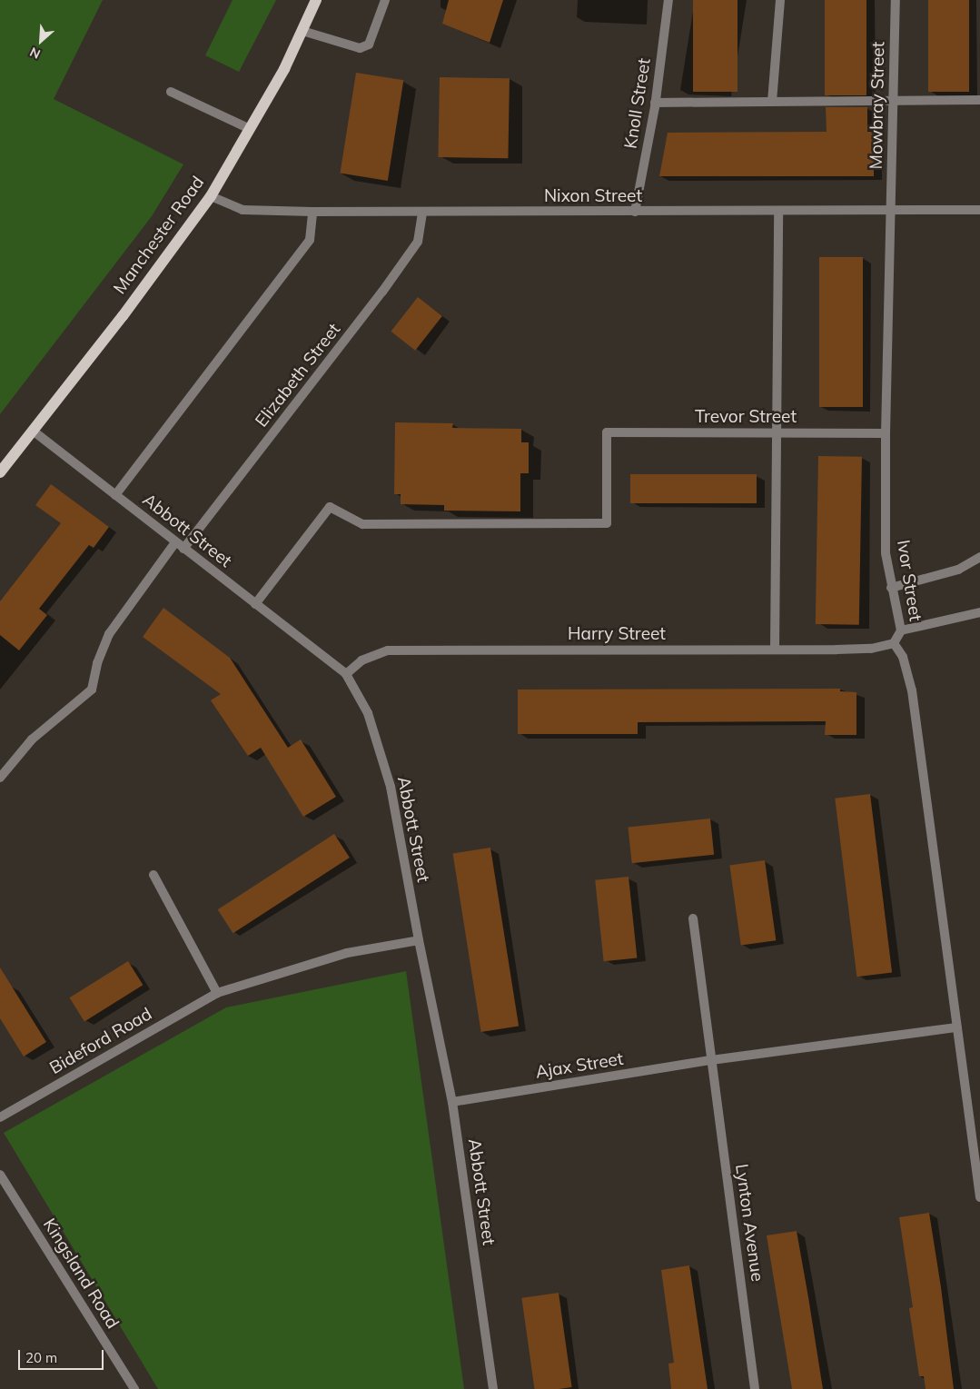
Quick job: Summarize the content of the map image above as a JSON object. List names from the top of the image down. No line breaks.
{"streets":{"main road":["Manchester Road"],"street":["Knoll Street","Mowbray Street","Nixon Street","Elizabeth Street","Trevor Street","Abbott Street","Ivor Street","Harry Street","Bideford Road","Ajax Street","Lynton Avenue","Kingsland Road"]},"crossings":[["Knoll Street","Nixon Street"],["Mowbray Street","Nixon Street"],["Mowbray Street","Ivor Street"],["Nixon Street","Manchester Road"],["Nixon Street","Elizabeth Street"],["Nixon Street","Ivor Street"],["Manchester Road","Abbott Street"],["Elizabeth Street","Abbott Street"],["Trevor Street","Abbott Street"],["Trevor Street","Ivor Street"],["Abbott Street","Harry Street"],["Abbott Street","Bideford Road"],["Abbott Street","Ajax Street"],["Ivor Street","Harry Street"],["Ivor Street","Ajax Street"],["Ajax Street","Lynton Avenue"]],"scale_bar":"20 m","north":"bottom left"}
